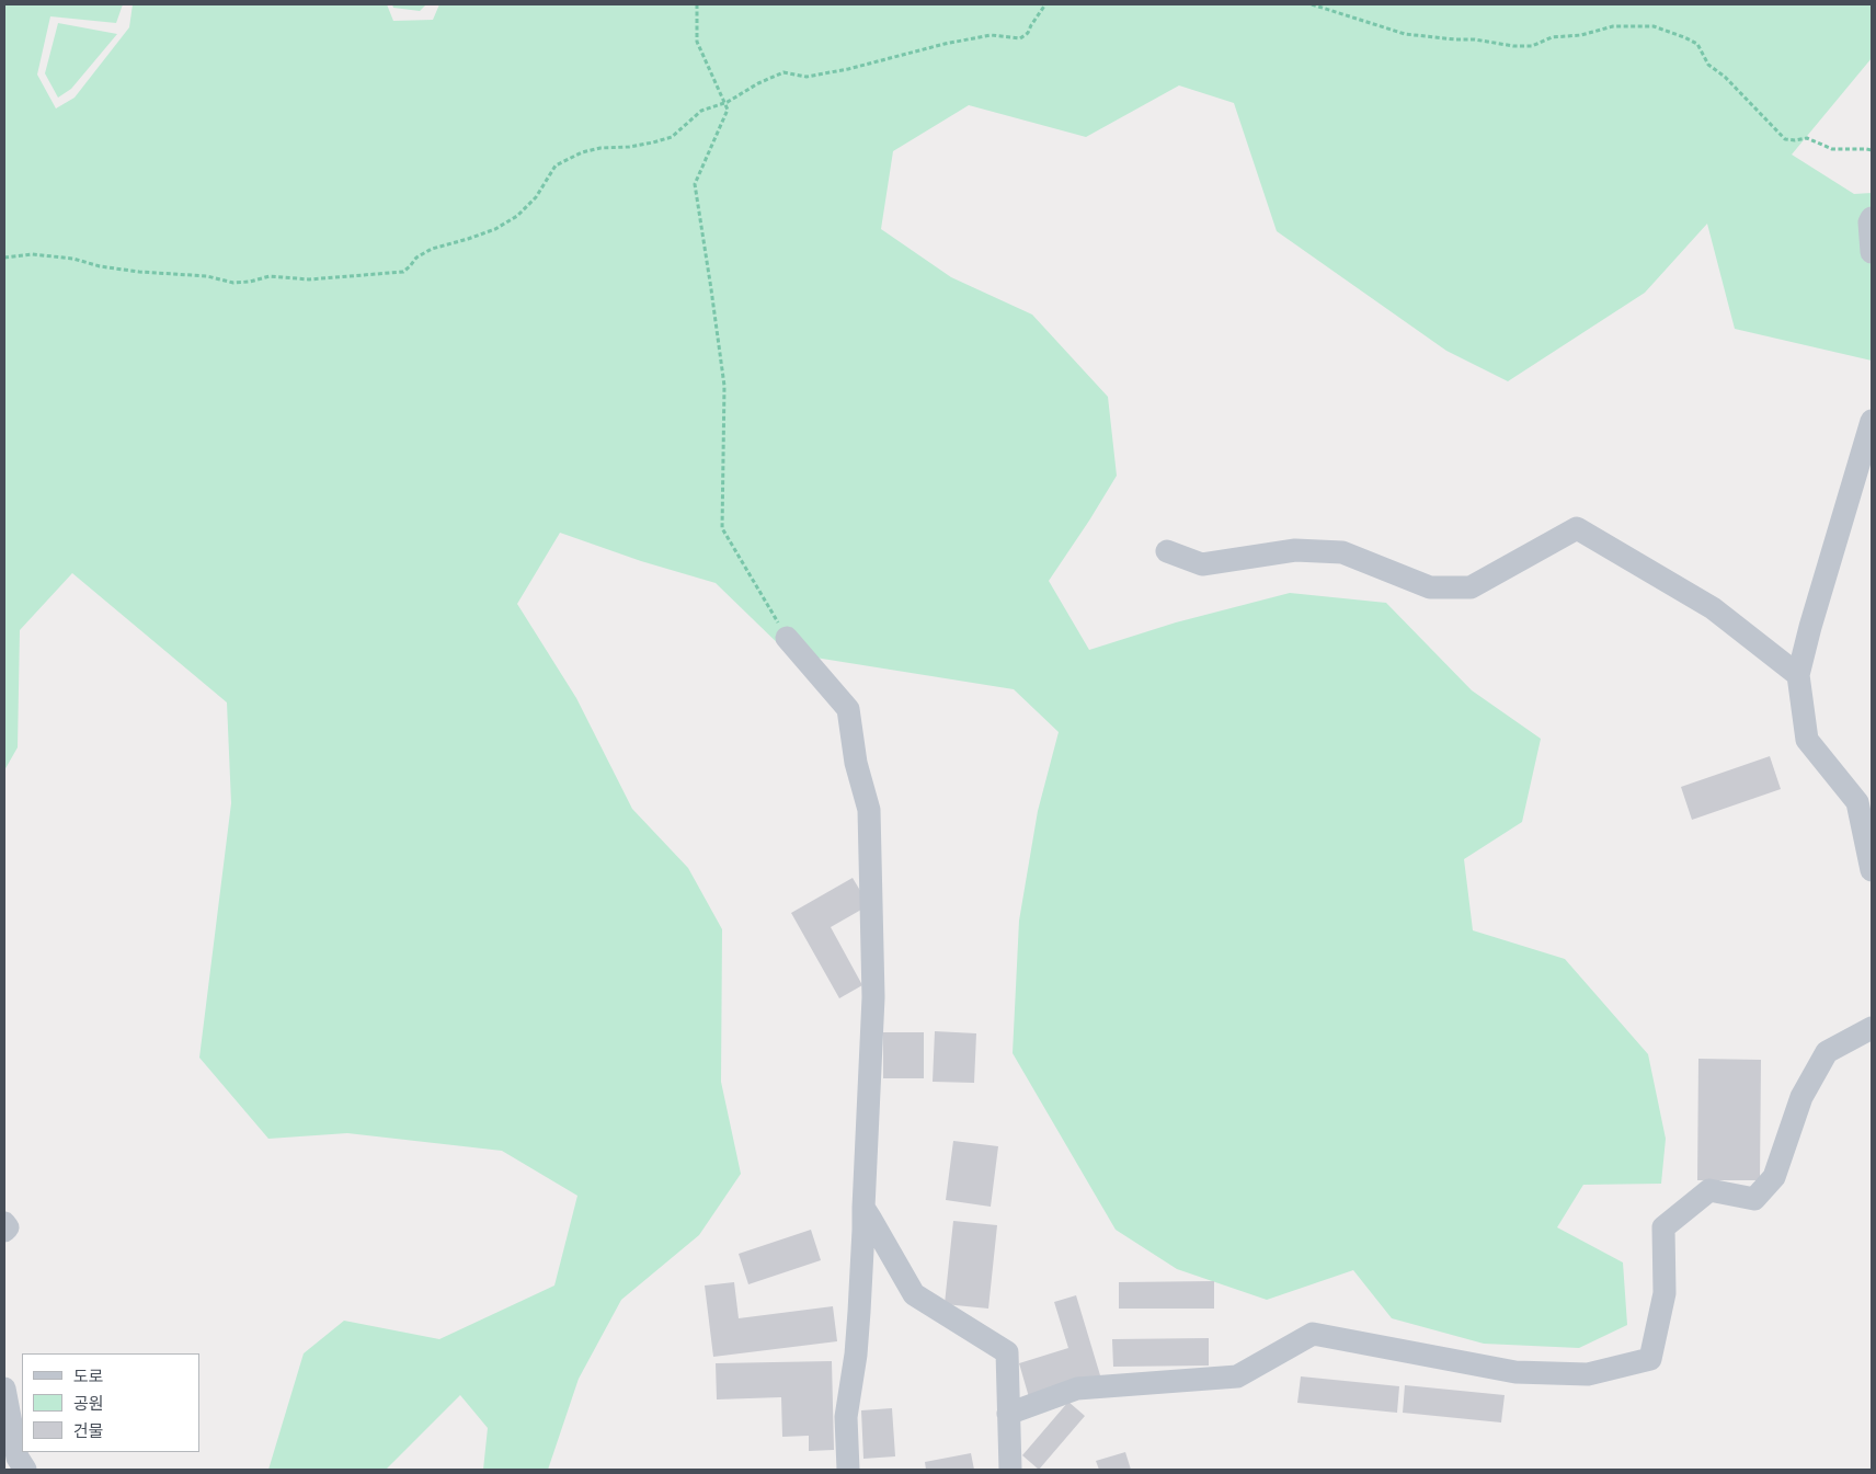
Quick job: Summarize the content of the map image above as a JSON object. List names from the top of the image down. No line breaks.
{"legend":["도로","공원","건물"]}
